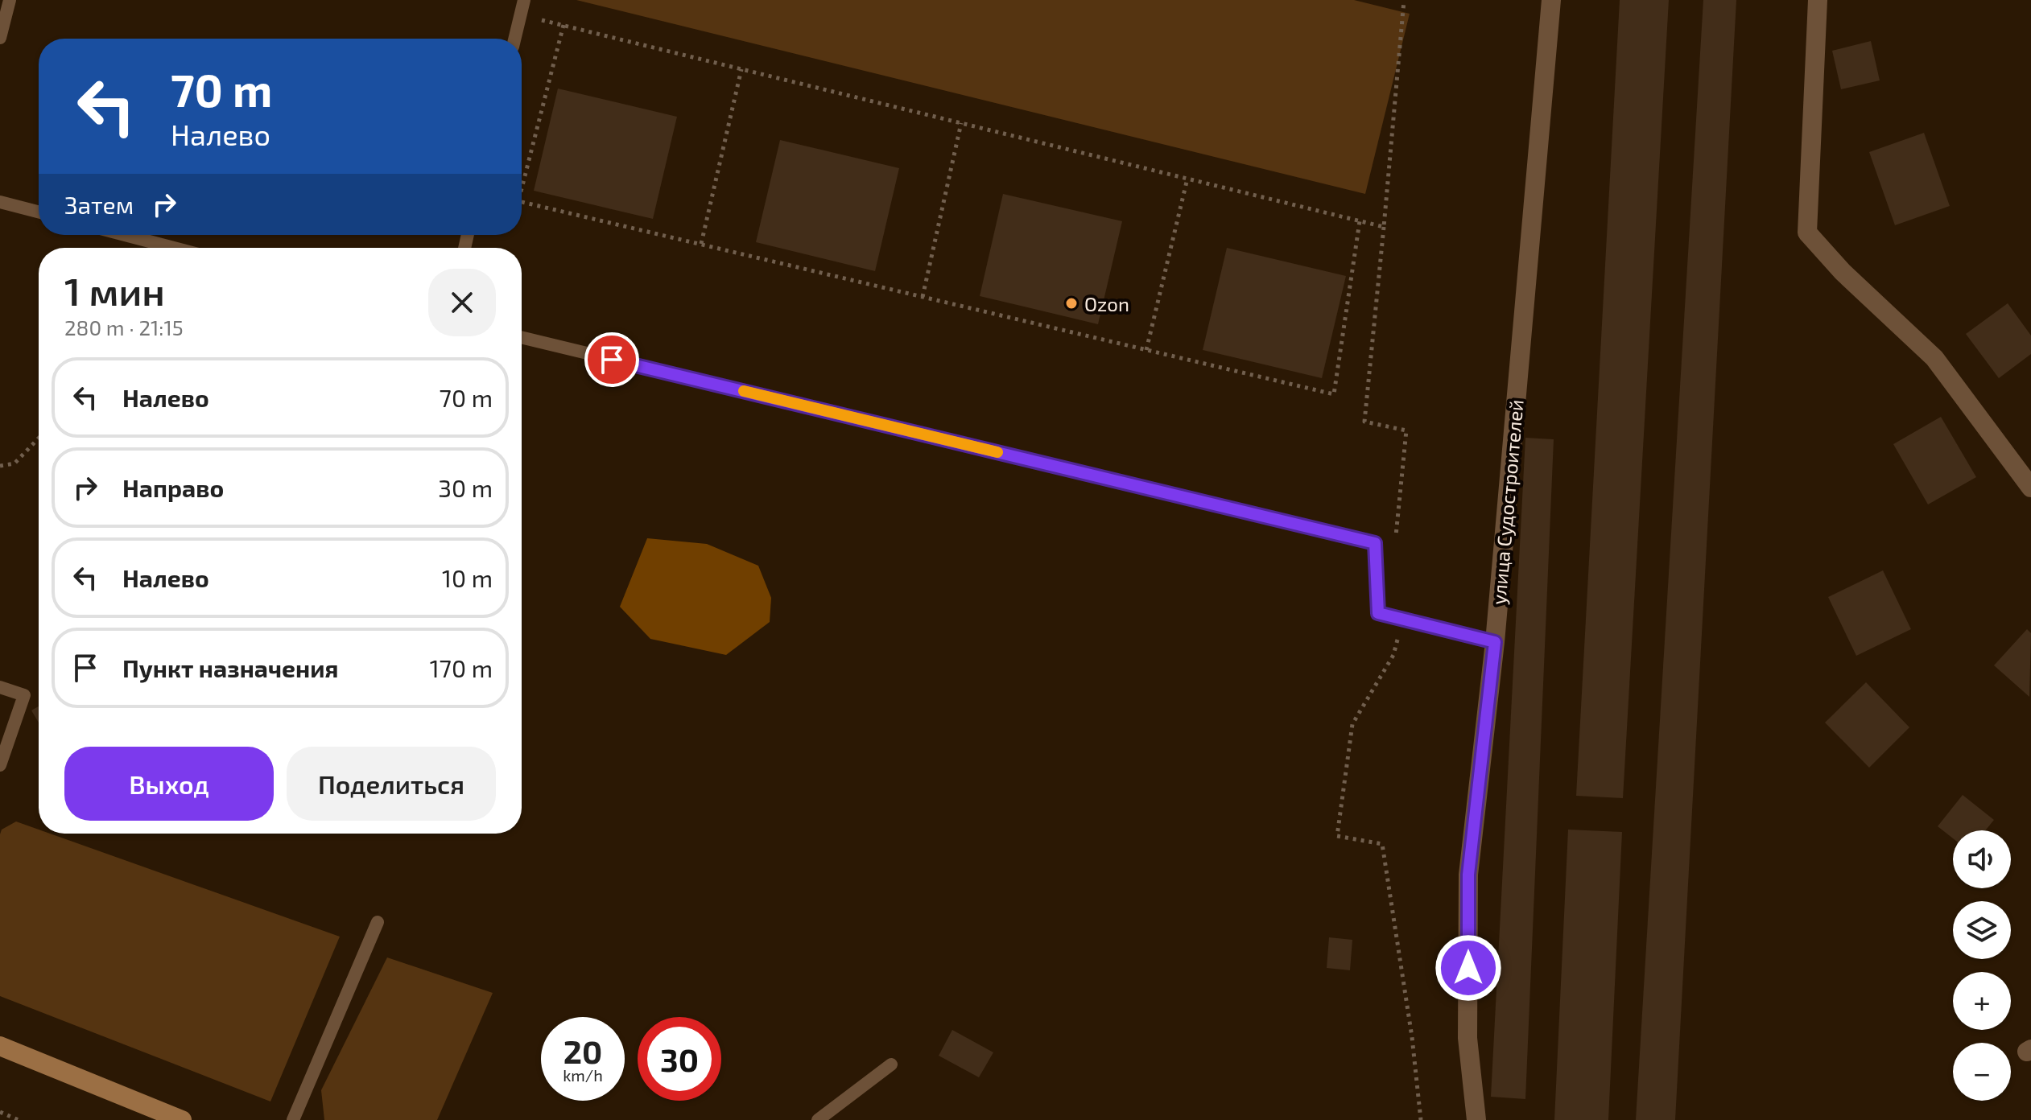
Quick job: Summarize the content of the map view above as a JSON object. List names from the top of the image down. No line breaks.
{"streets":{"street":["улица Судостроителей"]},"places":["Ozon"],"page":{"turn":["70 m","Налево"],"then":"Затем","heading":["1 мин","280 m · 21:15"],"list":[{"name":"Налево","value":"70 m"},{"name":"Направо","value":"30 m"},{"name":"Налево","value":"10 m"},{"name":"Пункт назначения","value":"170 m"}],"buttons":["Выход","Поделиться"],"map_buttons":["+","−"],"speed":"20 km/h","limit":"30"}}
